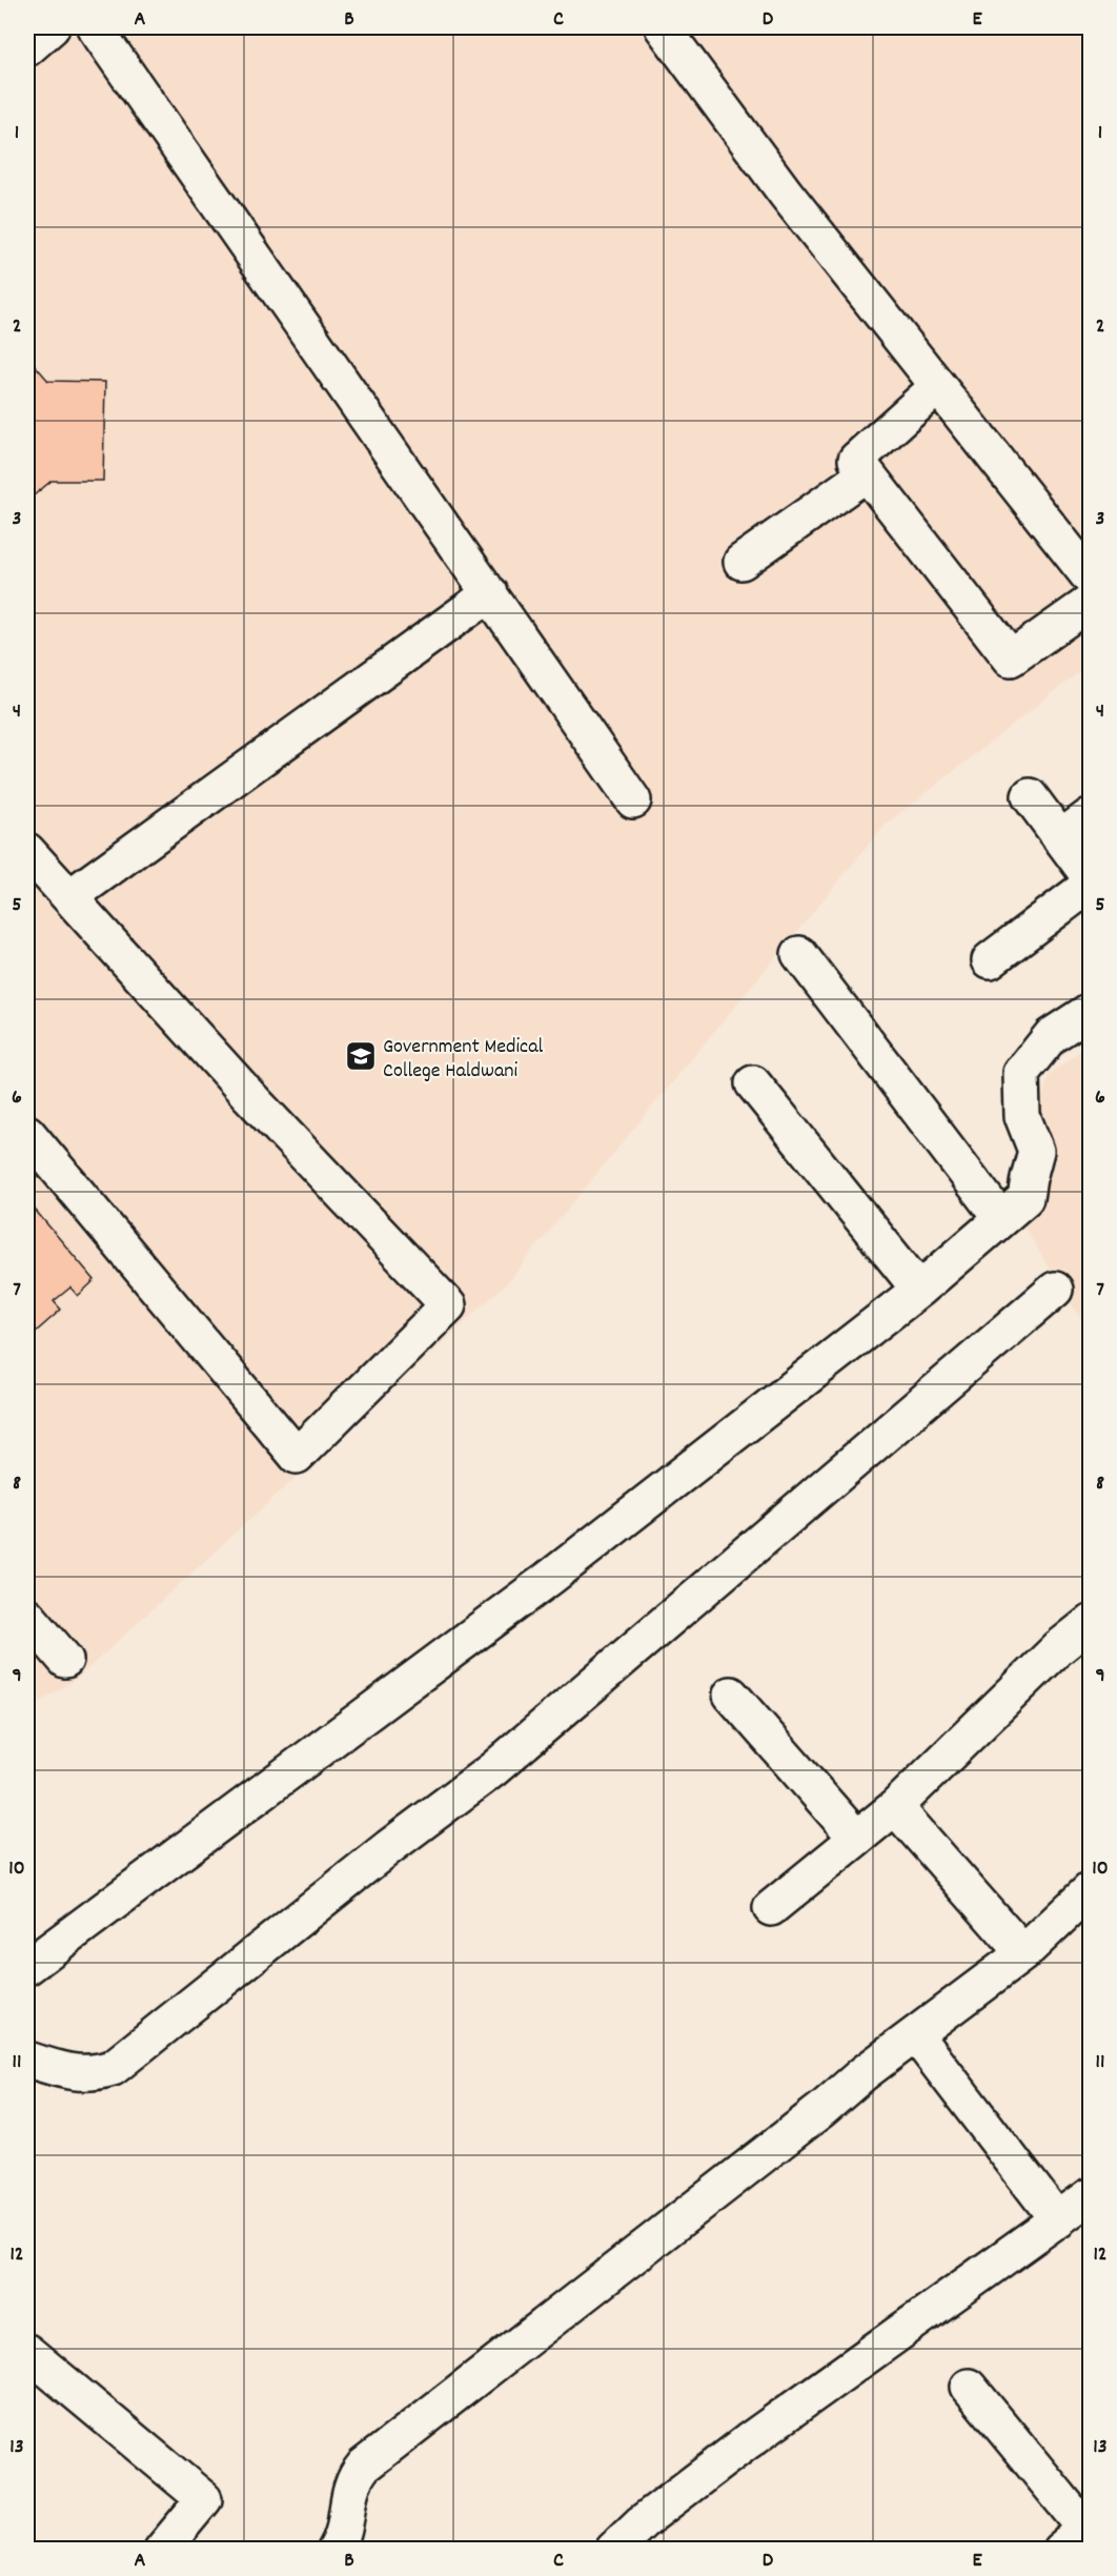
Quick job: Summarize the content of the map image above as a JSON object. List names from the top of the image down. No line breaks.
{"places":{"school or university":["Government Medical College Haldwani"]},"grid":{"columns":["A","B","C","D","E"],"rows":["1","2","3","4","5","6","7","8","9","10","11","12","13"]}}
